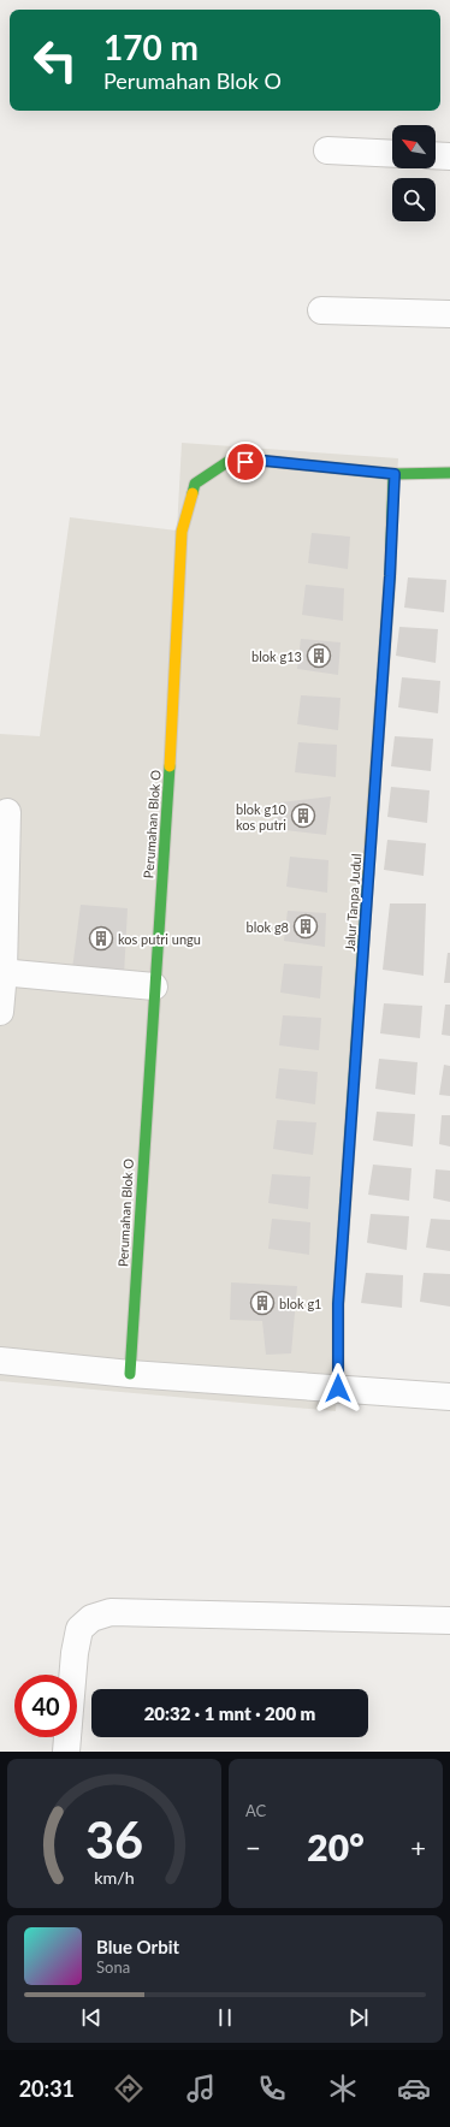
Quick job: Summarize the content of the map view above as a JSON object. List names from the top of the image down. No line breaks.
{"streets":{"street":["Perumahan Blok O","Jalur Tanpa Judul"]},"crossings":[["Perumahan Blok O","Jalur Tanpa Judul"]],"places":{"building":["blok g13","blok g10 kos putri","blok g8","kos putri ungu","blok g1"]},"north":"top left","page":{"turn":["170 m","Perumahan Blok O"],"limit":"40","trip":"20:32 · 1 mnt · 200 m","tile":"AC","heat":["−","20°","+"],"song":["Blue Orbit","Sona"],"tabs":"20:31","gauge":["36","km/h"]}}
